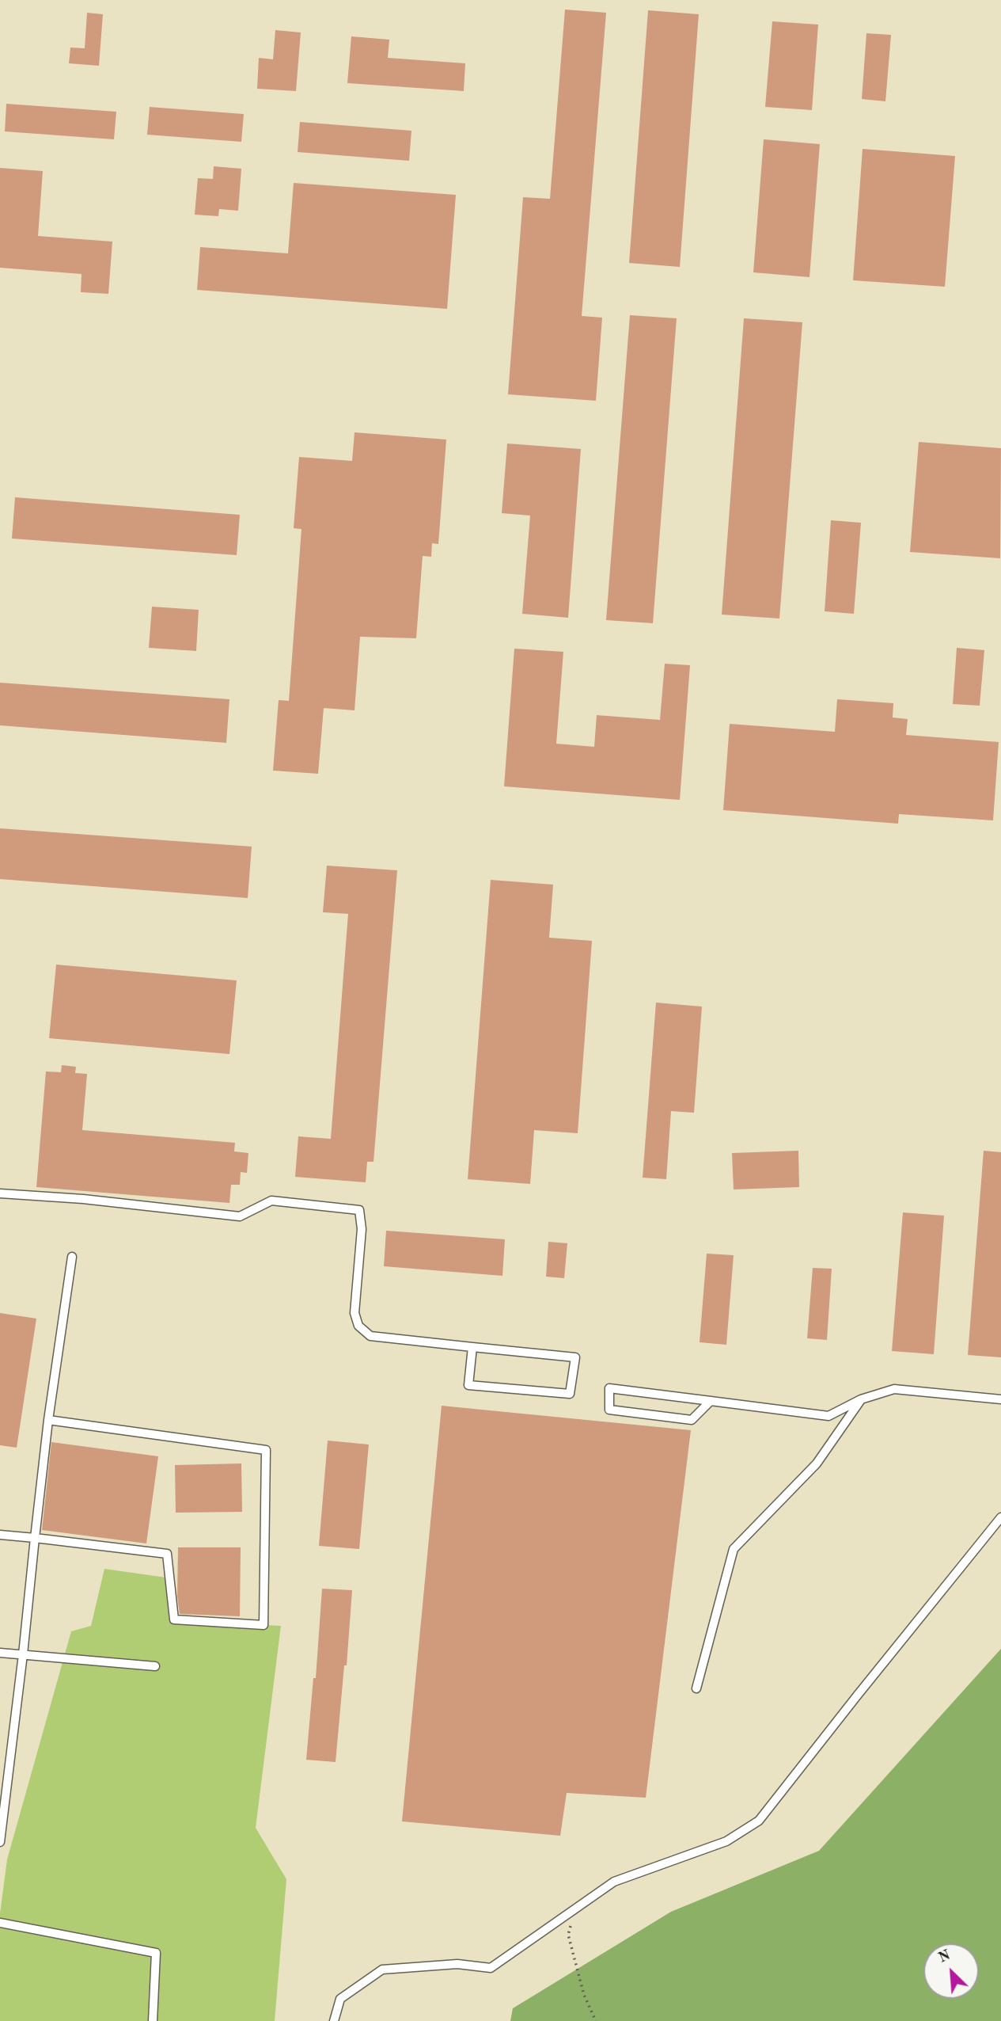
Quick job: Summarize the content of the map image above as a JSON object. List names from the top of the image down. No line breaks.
{"north":"top left"}
